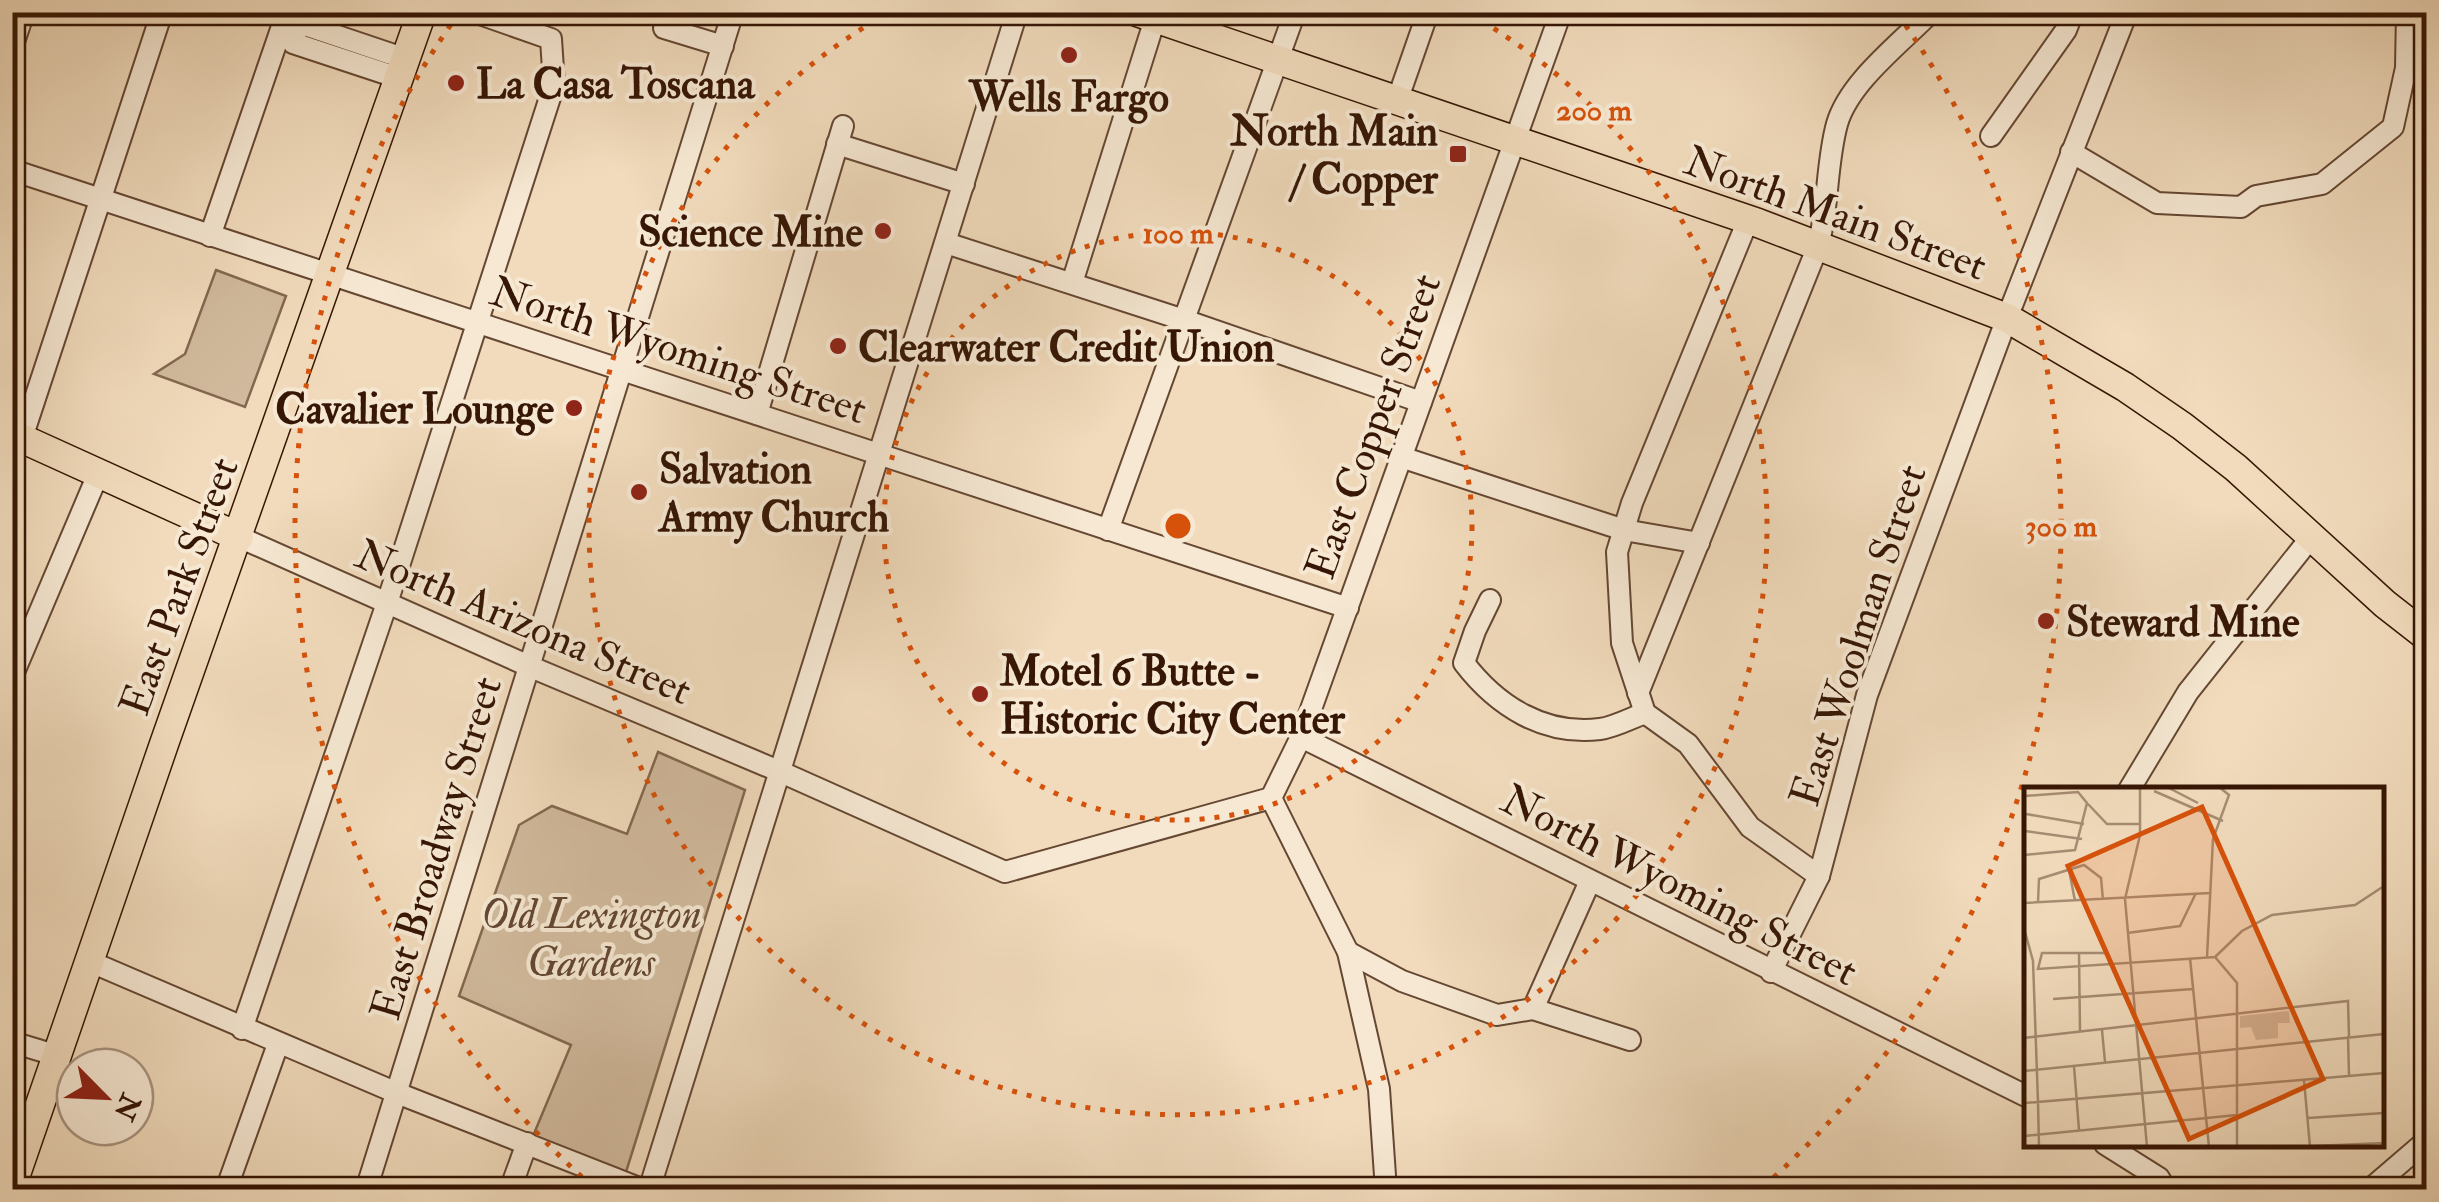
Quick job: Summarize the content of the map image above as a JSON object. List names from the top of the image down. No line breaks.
{"streets":{"main road":["North Main Street","East Park Street"],"street":["North Wyoming Street","East Copper Street","North Arizona Street","East Woolman Street","East Broadway Street"]},"crossings":[["North Main Street","East Copper Street"],["North Main Street","East Woolman Street"],["North Wyoming Street","East Copper Street"],["North Wyoming Street","East Park Street"],["North Wyoming Street","East Woolman Street"],["North Wyoming Street","East Broadway Street"],["East Copper Street","North Arizona Street"],["East Park Street","North Arizona Street"],["North Arizona Street","East Broadway Street"]],"parks":["Old Lexington Gardens"],"places":{"other":["Wells Fargo","La Casa Toscana","Science Mine","Clearwater Credit Union","Cavalier Lounge","Salvation Army Church","Steward Mine","Motel 6 Butte - Historic City Center"],"transit":["North Main / Copper"]},"north":"bottom right","rings":["200 m","100 m","300 m"]}
